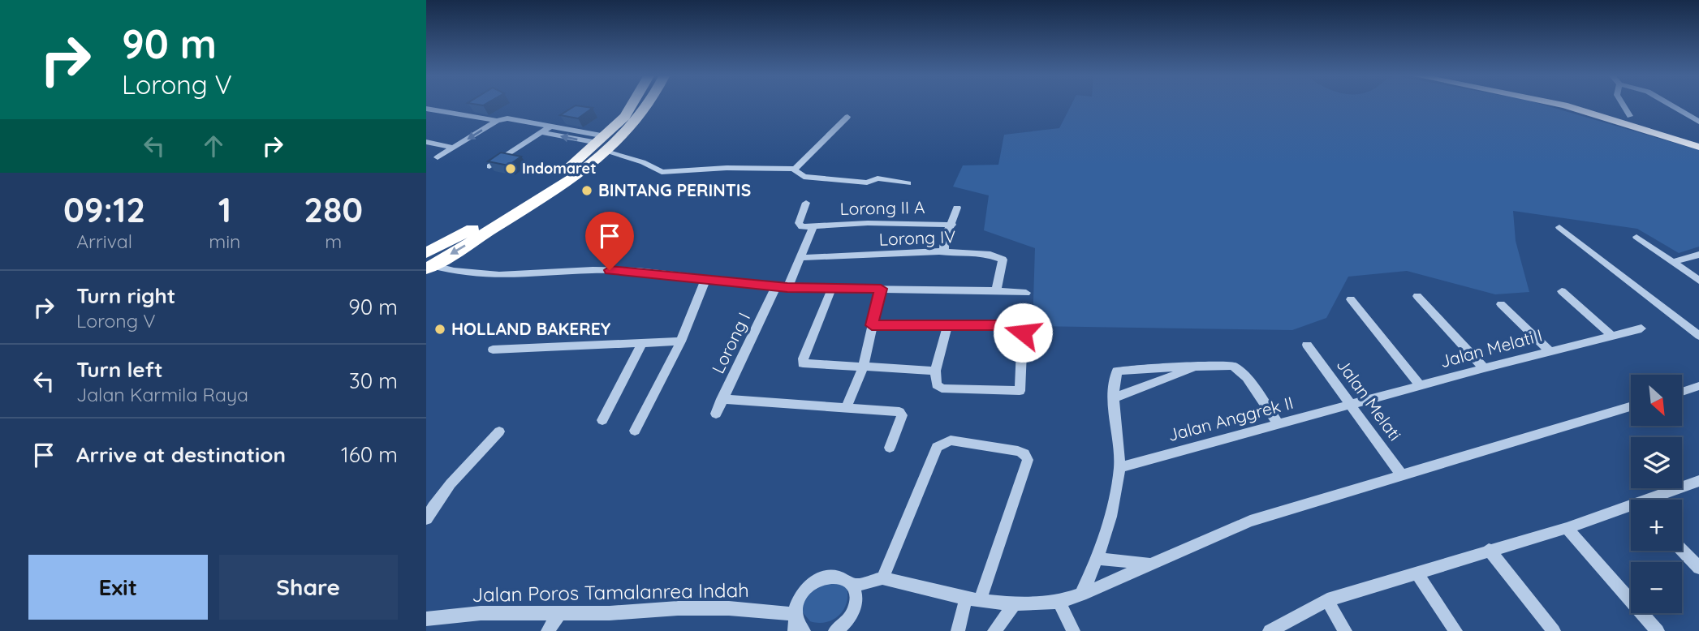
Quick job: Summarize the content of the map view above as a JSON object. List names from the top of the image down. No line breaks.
{"streets":{"street":["Lorong II A","Lorong IV","Lorong I","Jalan Melati I","Jalan Melati","Jalan Anggrek II","Jalan Poros Tamalanrea Indah"]},"crossings":[["Jalan Melati I","Jalan Melati"],["Jalan Melati I","Jalan Anggrek II"],["Jalan Melati","Jalan Anggrek II"]],"places":["Indomaret","BINTANG PERINTIS","HOLLAND BAKEREY"],"north":"bottom right","page":{"turn":["90 m","Lorong V"],"eta":["09:12","Arrival","1","min","280","m"],"list":[{"name":"Turn right","note":"Lorong V","value":"90 m"},{"name":"Turn left","note":"Jalan Karmila Raya","value":"30 m"},{"name":"Arrive at destination","value":"160 m"}],"map_buttons":["+","−"],"buttons":["Exit","Share"]}}
